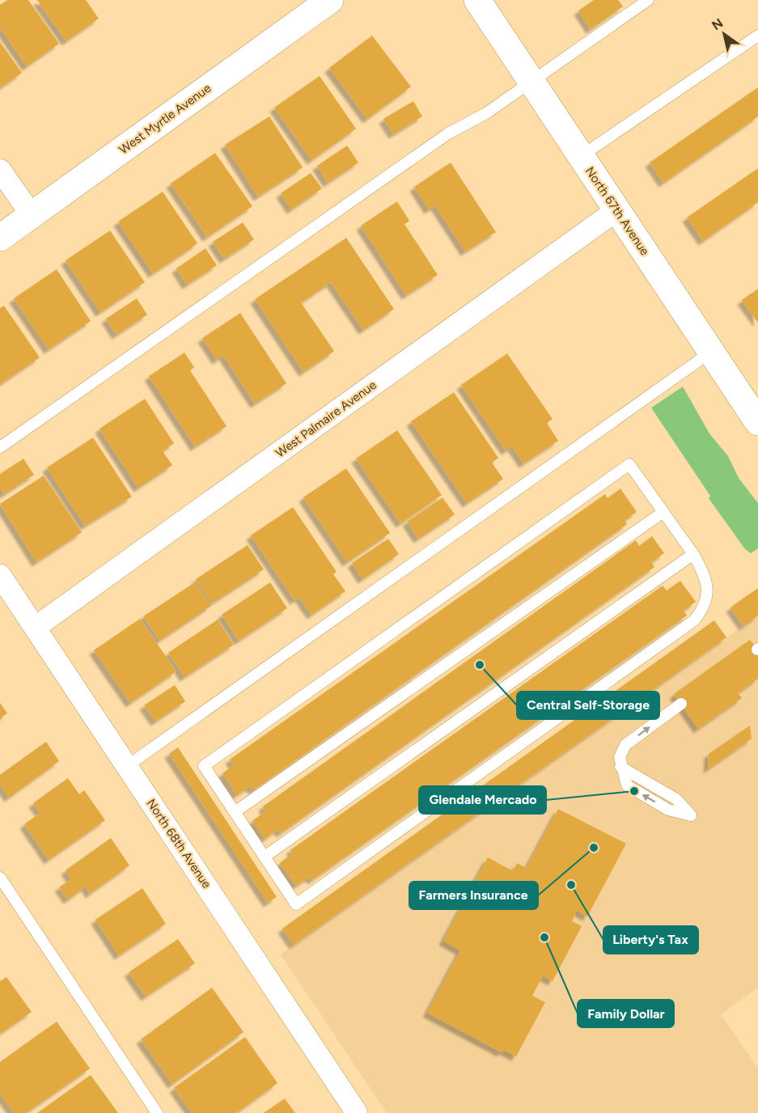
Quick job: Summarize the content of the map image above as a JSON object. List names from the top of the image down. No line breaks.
{"streets":{"main road":["West Myrtle Avenue","North 67th Avenue"],"street":["West Palmaire Avenue","North 68th Avenue"]},"crossings":[["North 67th Avenue","West Palmaire Avenue"],["West Palmaire Avenue","North 68th Avenue"]],"places":["Central Self-Storage","Glendale Mercado","Farmers Insurance","Liberty's Tax","Family Dollar"],"north":"top left"}
